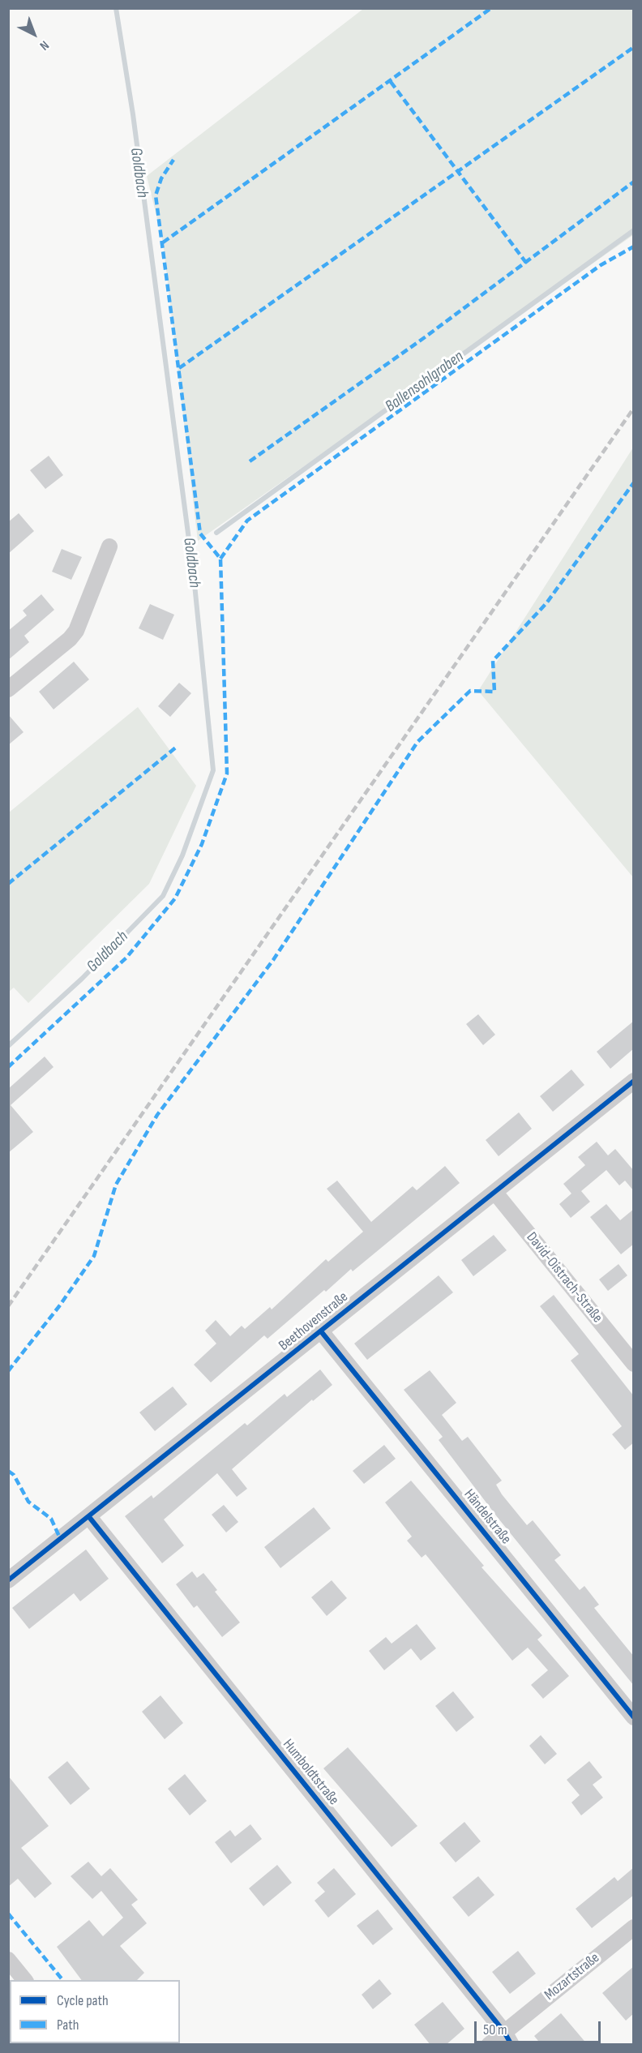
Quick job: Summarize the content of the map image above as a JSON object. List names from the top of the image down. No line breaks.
{"streets":{"street":["David-Oistrach-Straße","Beethovenstraße","Händelstraße","Humboldtstraße","Mozartstraße"]},"crossings":[["David-Oistrach-Straße","Beethovenstraße"],["Beethovenstraße","Händelstraße"],["Beethovenstraße","Humboldtstraße"],["Humboldtstraße","Mozartstraße"]],"water":["Goldbach","Ballensohlgraben"],"legend":["Cycle path","Path"],"scale_bar":"50 m","north":"bottom right"}
